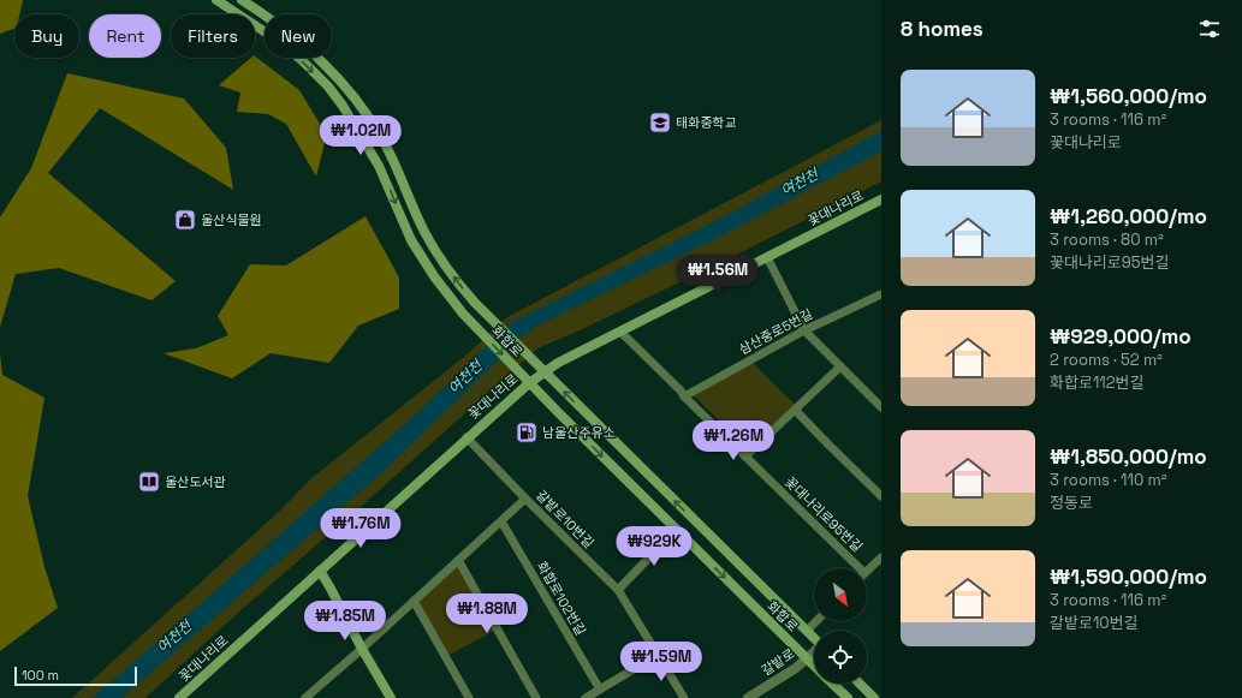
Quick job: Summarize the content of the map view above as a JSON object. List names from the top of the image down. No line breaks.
{"streets":{"main road":["꽃대나리로","화합로"],"street":["삼산중로5번길","꽃대나리로95번길","갈밭로10번길","화합로102번길","갈밭로"]},"crossings":[["꽃대나리로","화합로"],["꽃대나리로","꽃대나리로95번길"],["꽃대나리로","갈밭로10번길"],["삼산중로5번길","꽃대나리로95번길"],["화합로","갈밭로"]],"water":["여천천"],"places":{"school or university":["태화중학교"],"shop":["울산식물원"],"fuel station":["남울산주유소"],"library":["울산도서관"]},"scale_bar":"100 m","north":"bottom right","page":{"heading":"8 homes","chip":["Buy","Rent","Filters","New"],"list":[{"name":"₩1,560,000/mo","note":"3 rooms · 116 m² · 꽃대나리로"},{"name":"₩1,260,000/mo","note":"3 rooms · 80 m² · 꽃대나리로95번길"},{"name":"₩929,000/mo","note":"2 rooms · 52 m² · 화합로112번길"},{"name":"₩1,850,000/mo","note":"3 rooms · 110 m² · 정동로"},{"name":"₩1,590,000/mo","note":"3 rooms · 116 m² · 갈밭로10번길"}],"price":["₩1.02M","₩1.56M","₩1.26M","₩1.76M","₩929K","₩1.88M","₩1.85M","₩1.59M"],"scale":"100 m"}}
